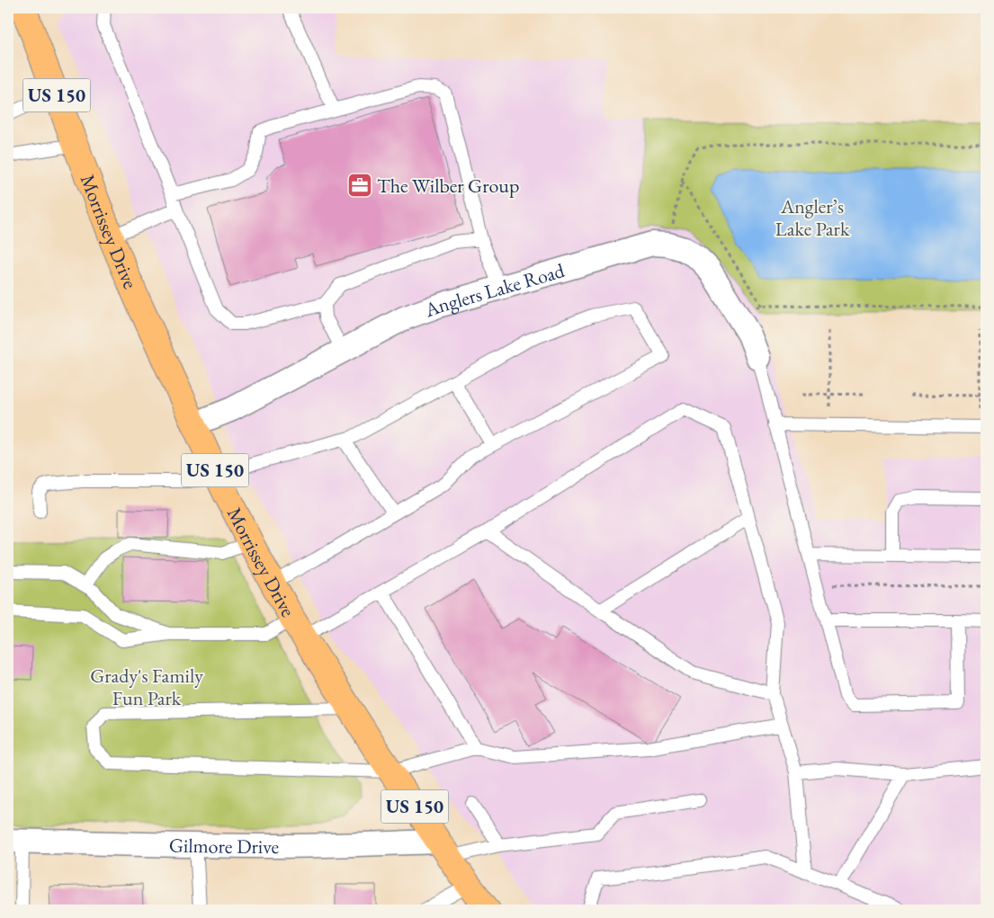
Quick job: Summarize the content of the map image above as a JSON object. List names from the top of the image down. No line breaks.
{"streets":{"main road":["US 150","Morrissey Drive"],"street":["Anglers Lake Road","Gilmore Drive"]},"crossings":[["Morrissey Drive","Anglers Lake Road"],["Morrissey Drive","Gilmore Drive"]],"parks":["Angler’s Lake Park","Grady's Family Fun Park"],"places":{"office":["The Wilber Group"]}}
